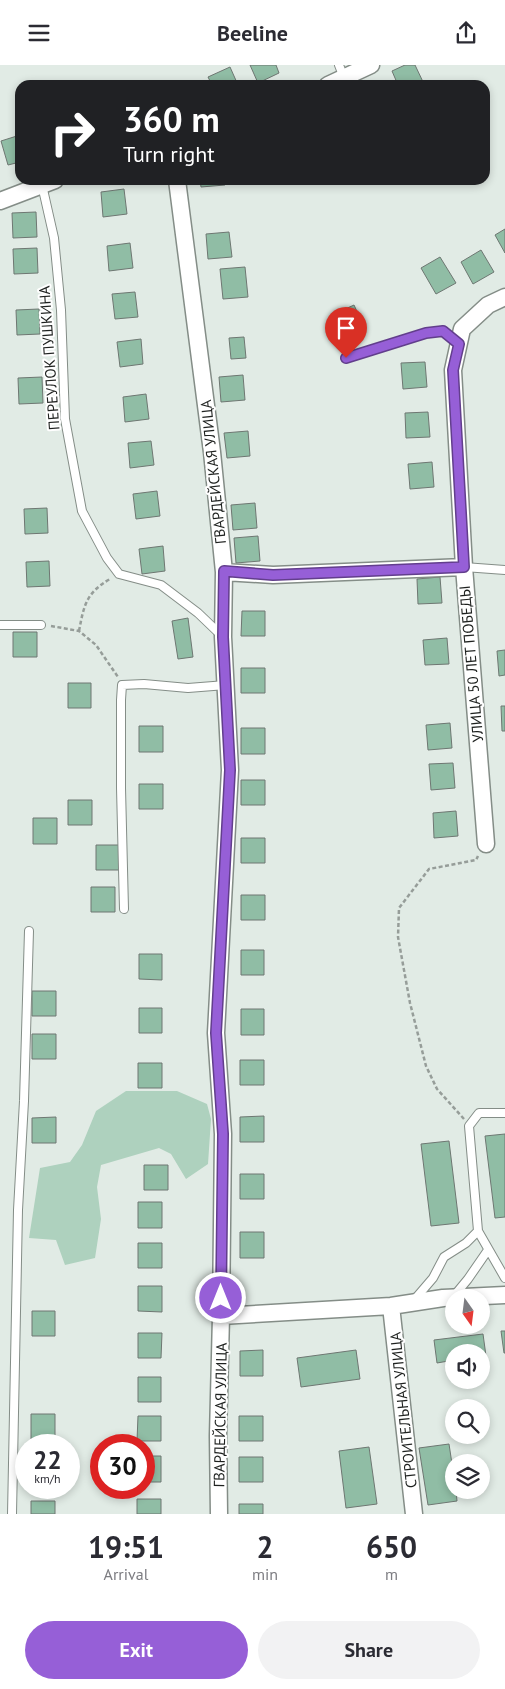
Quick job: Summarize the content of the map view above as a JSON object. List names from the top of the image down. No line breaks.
{"streets":{"street":["ГВАРДЕЙСКАЯ УЛИЦА","УЛИЦА 50 ЛЕТ ПОБЕДЫ","СТРОИТЕЛЬНАЯ УЛИЦА"],"lane":["ПЕРЕУЛОК ПУШКИНА"]},"north":"bottom","page":{"header":"Beeline","turn":["360 m","Turn right"],"speed":"22 km/h","limit":"30","eta":["19:51","Arrival","2","min","650","m"],"buttons":["Exit","Share"]}}
